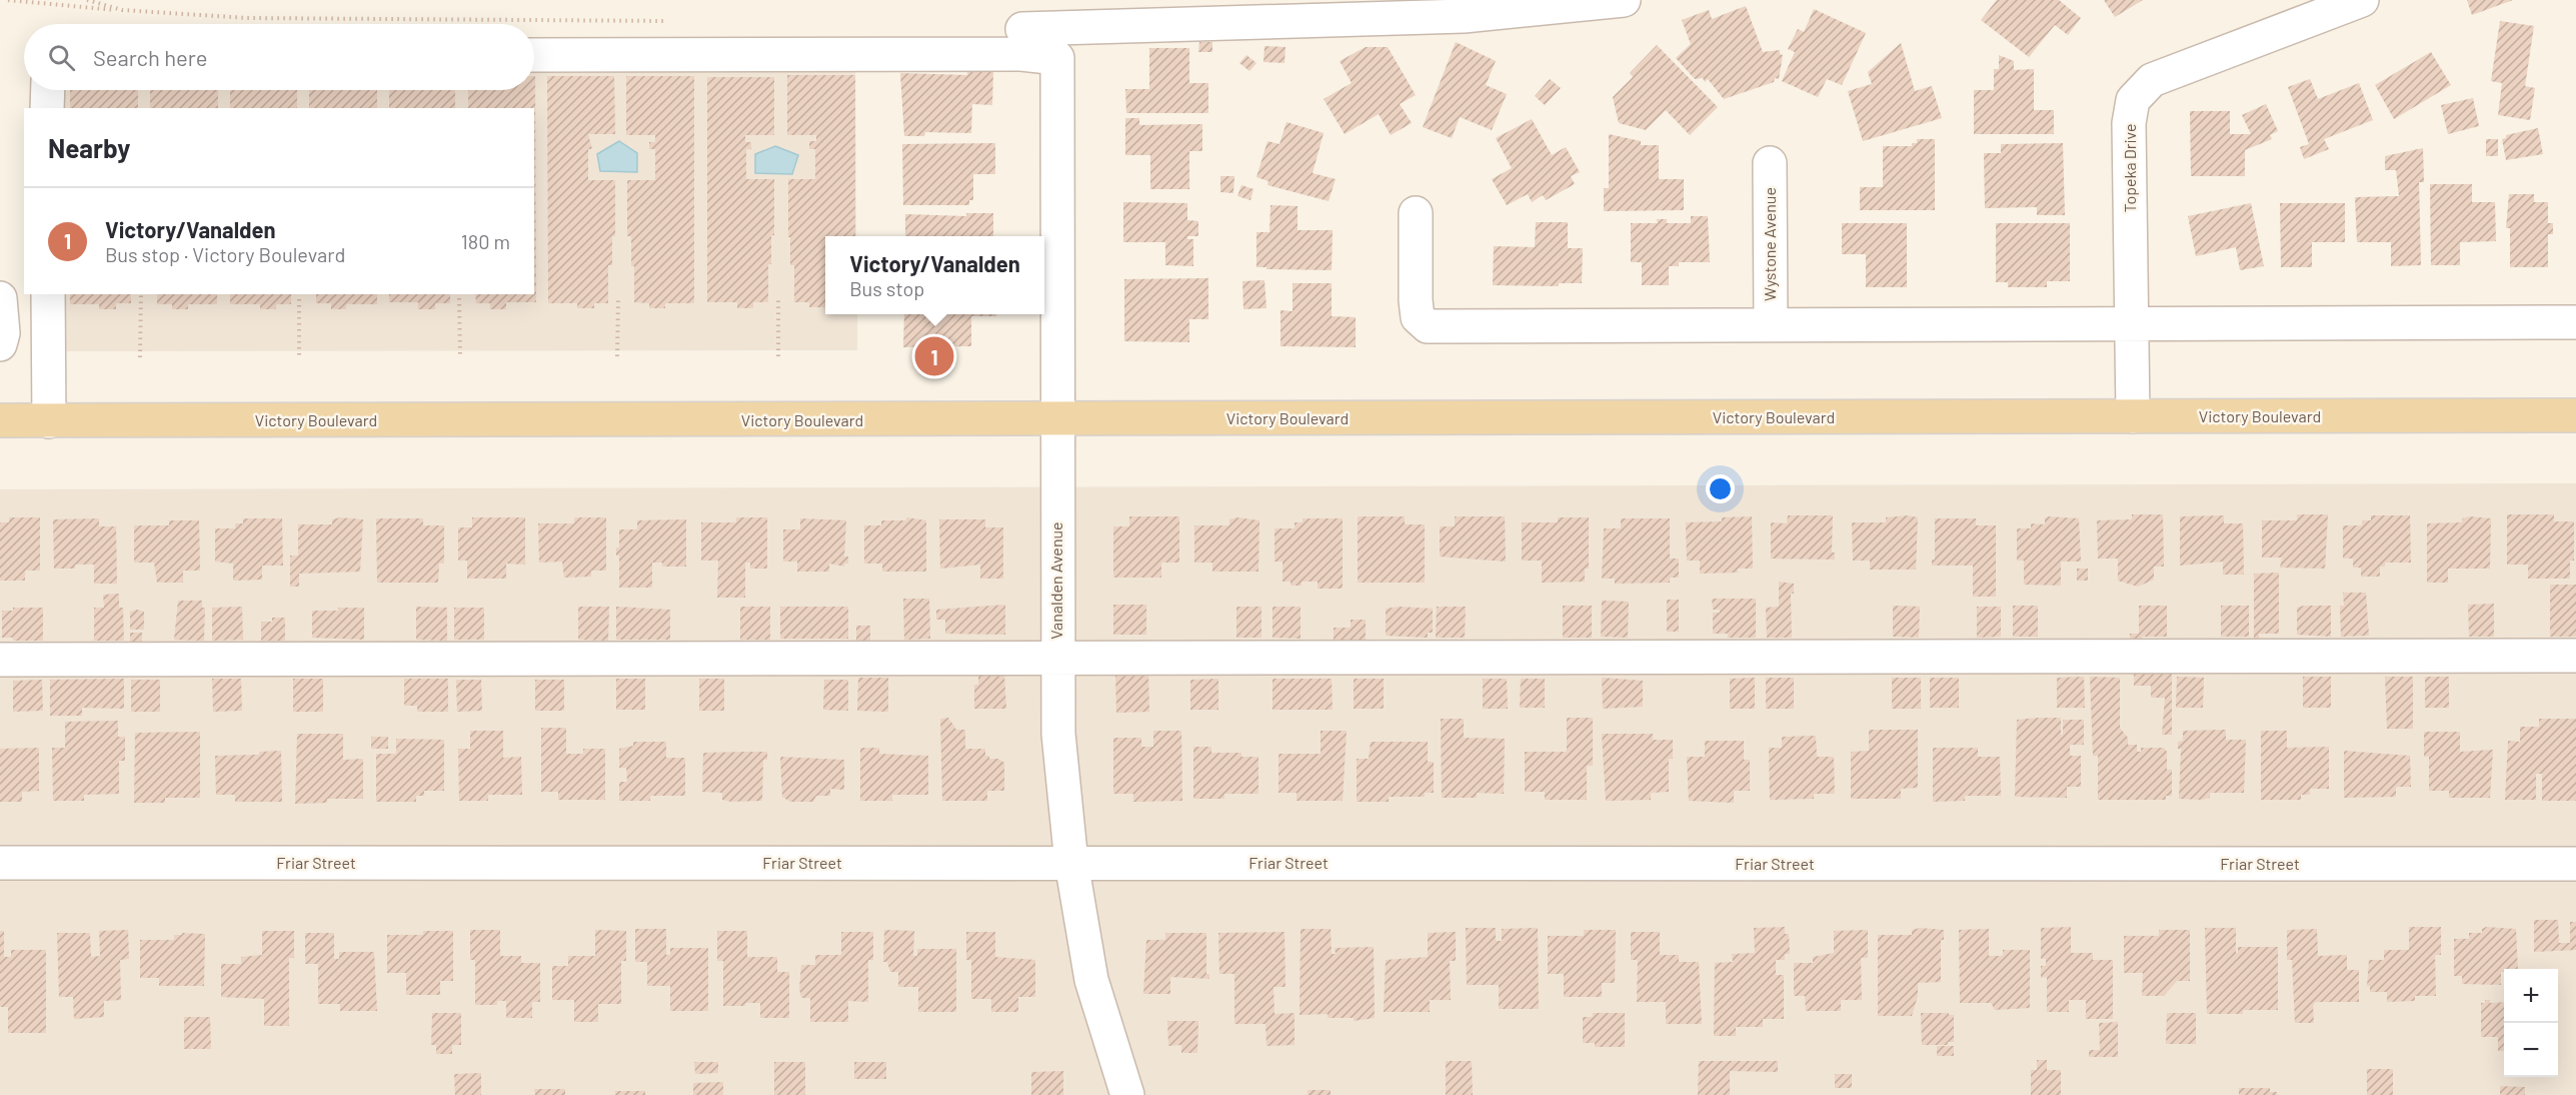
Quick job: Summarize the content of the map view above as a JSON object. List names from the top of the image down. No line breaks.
{"streets":{"main road":["Victory Boulevard"],"street":["Topeka Drive","Wystone Avenue","Vanalden Avenue","Friar Street"]},"crossings":[["Topeka Drive","Victory Boulevard"],["Victory Boulevard","Vanalden Avenue"],["Vanalden Avenue","Friar Street"]],"page":{"search":"Search here","heading":"Nearby","list":[{"mark":"1","name":"Victory/Vanalden","note":"Bus stop · Victory Boulevard","value":"180 m"}],"popup":["Victory/Vanalden","Bus stop"],"pins":"1","map_buttons":["+","−"]}}
